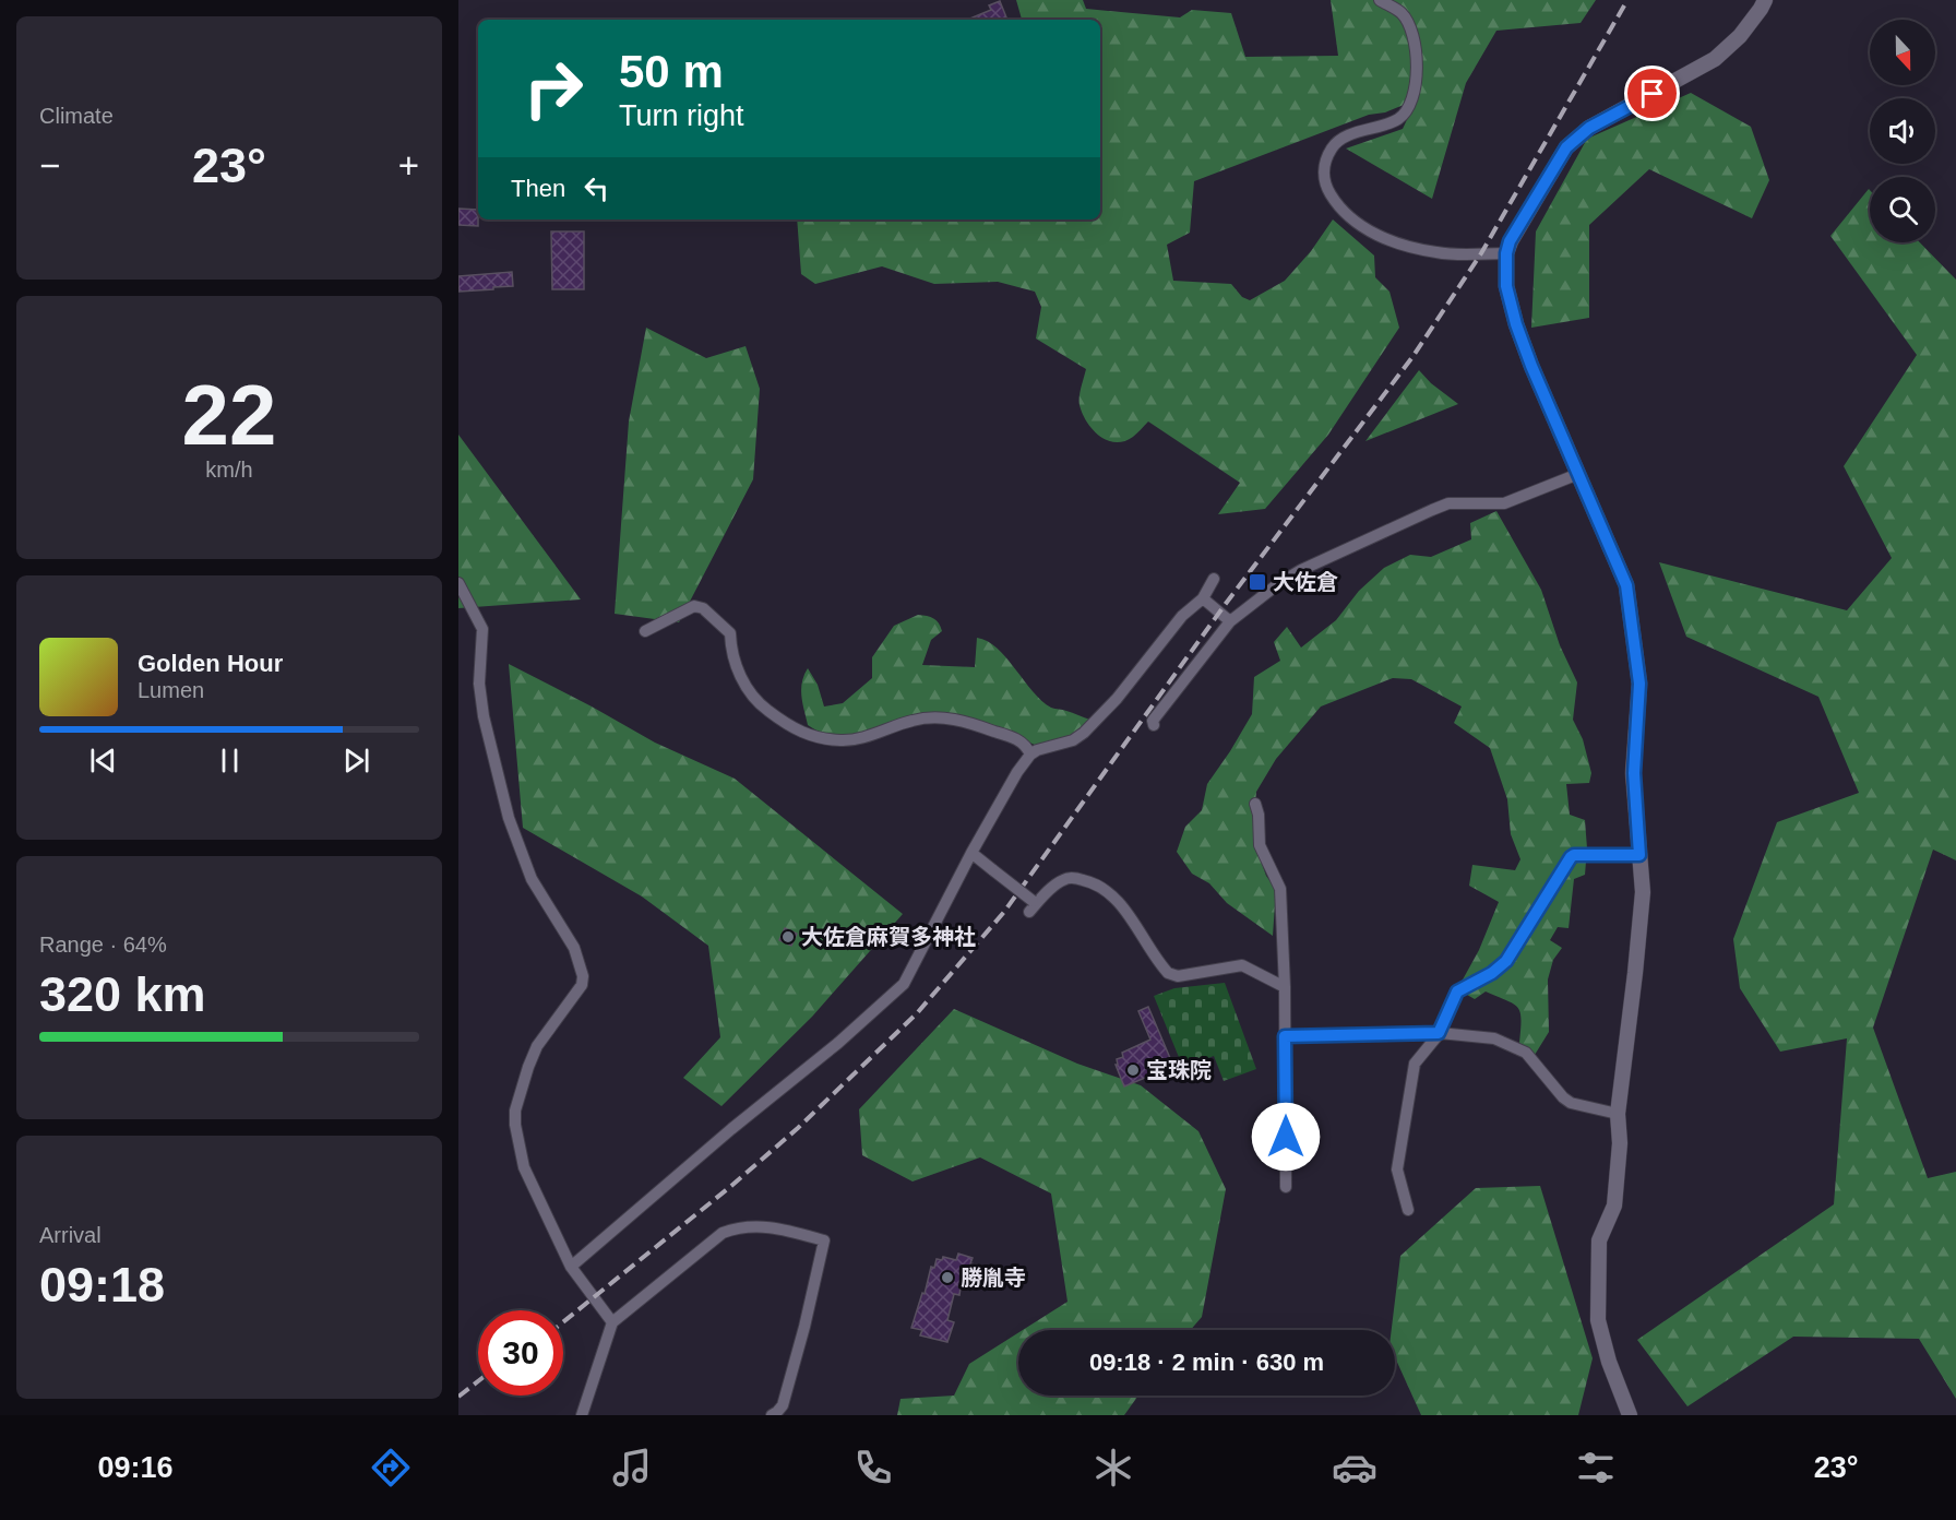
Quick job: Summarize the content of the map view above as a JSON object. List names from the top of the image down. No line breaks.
{"places":{"transit":["大佐倉"],"other":["大佐倉麻賀多神社","宝珠院","勝胤寺"]},"north":"bottom","page":{"tile":["Climate",["22","km/h"],["Range · 64%","320 km"],["Arrival","09:18"]],"turn":["50 m","Turn right"],"heat":["−","23°","+"],"then":"Then","song":["Golden Hour","Lumen"],"limit":"30","trip":"09:18 · 2 min · 630 m","tabs":["09:16","23°"]}}
